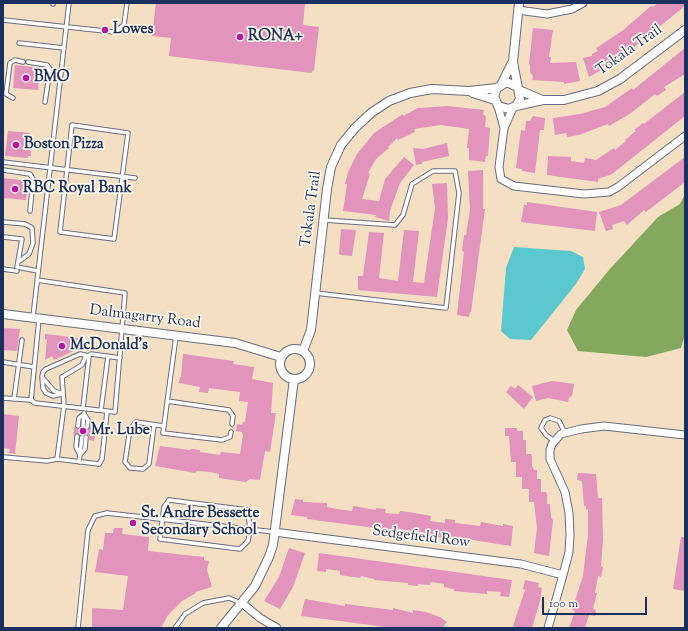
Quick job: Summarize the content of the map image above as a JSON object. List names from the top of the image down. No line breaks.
{"streets":{"street":["Tokala Trail","Dalmagarry Road","Sedgefield Row"]},"crossings":[["Tokala Trail","Dalmagarry Road"]],"places":["Lowes","RONA+","BMO","Boston Pizza","RBC Royal Bank","McDonald's","Mr. Lube","St. Andre Bessette Secondary School"],"scale_bar":"100 m"}
